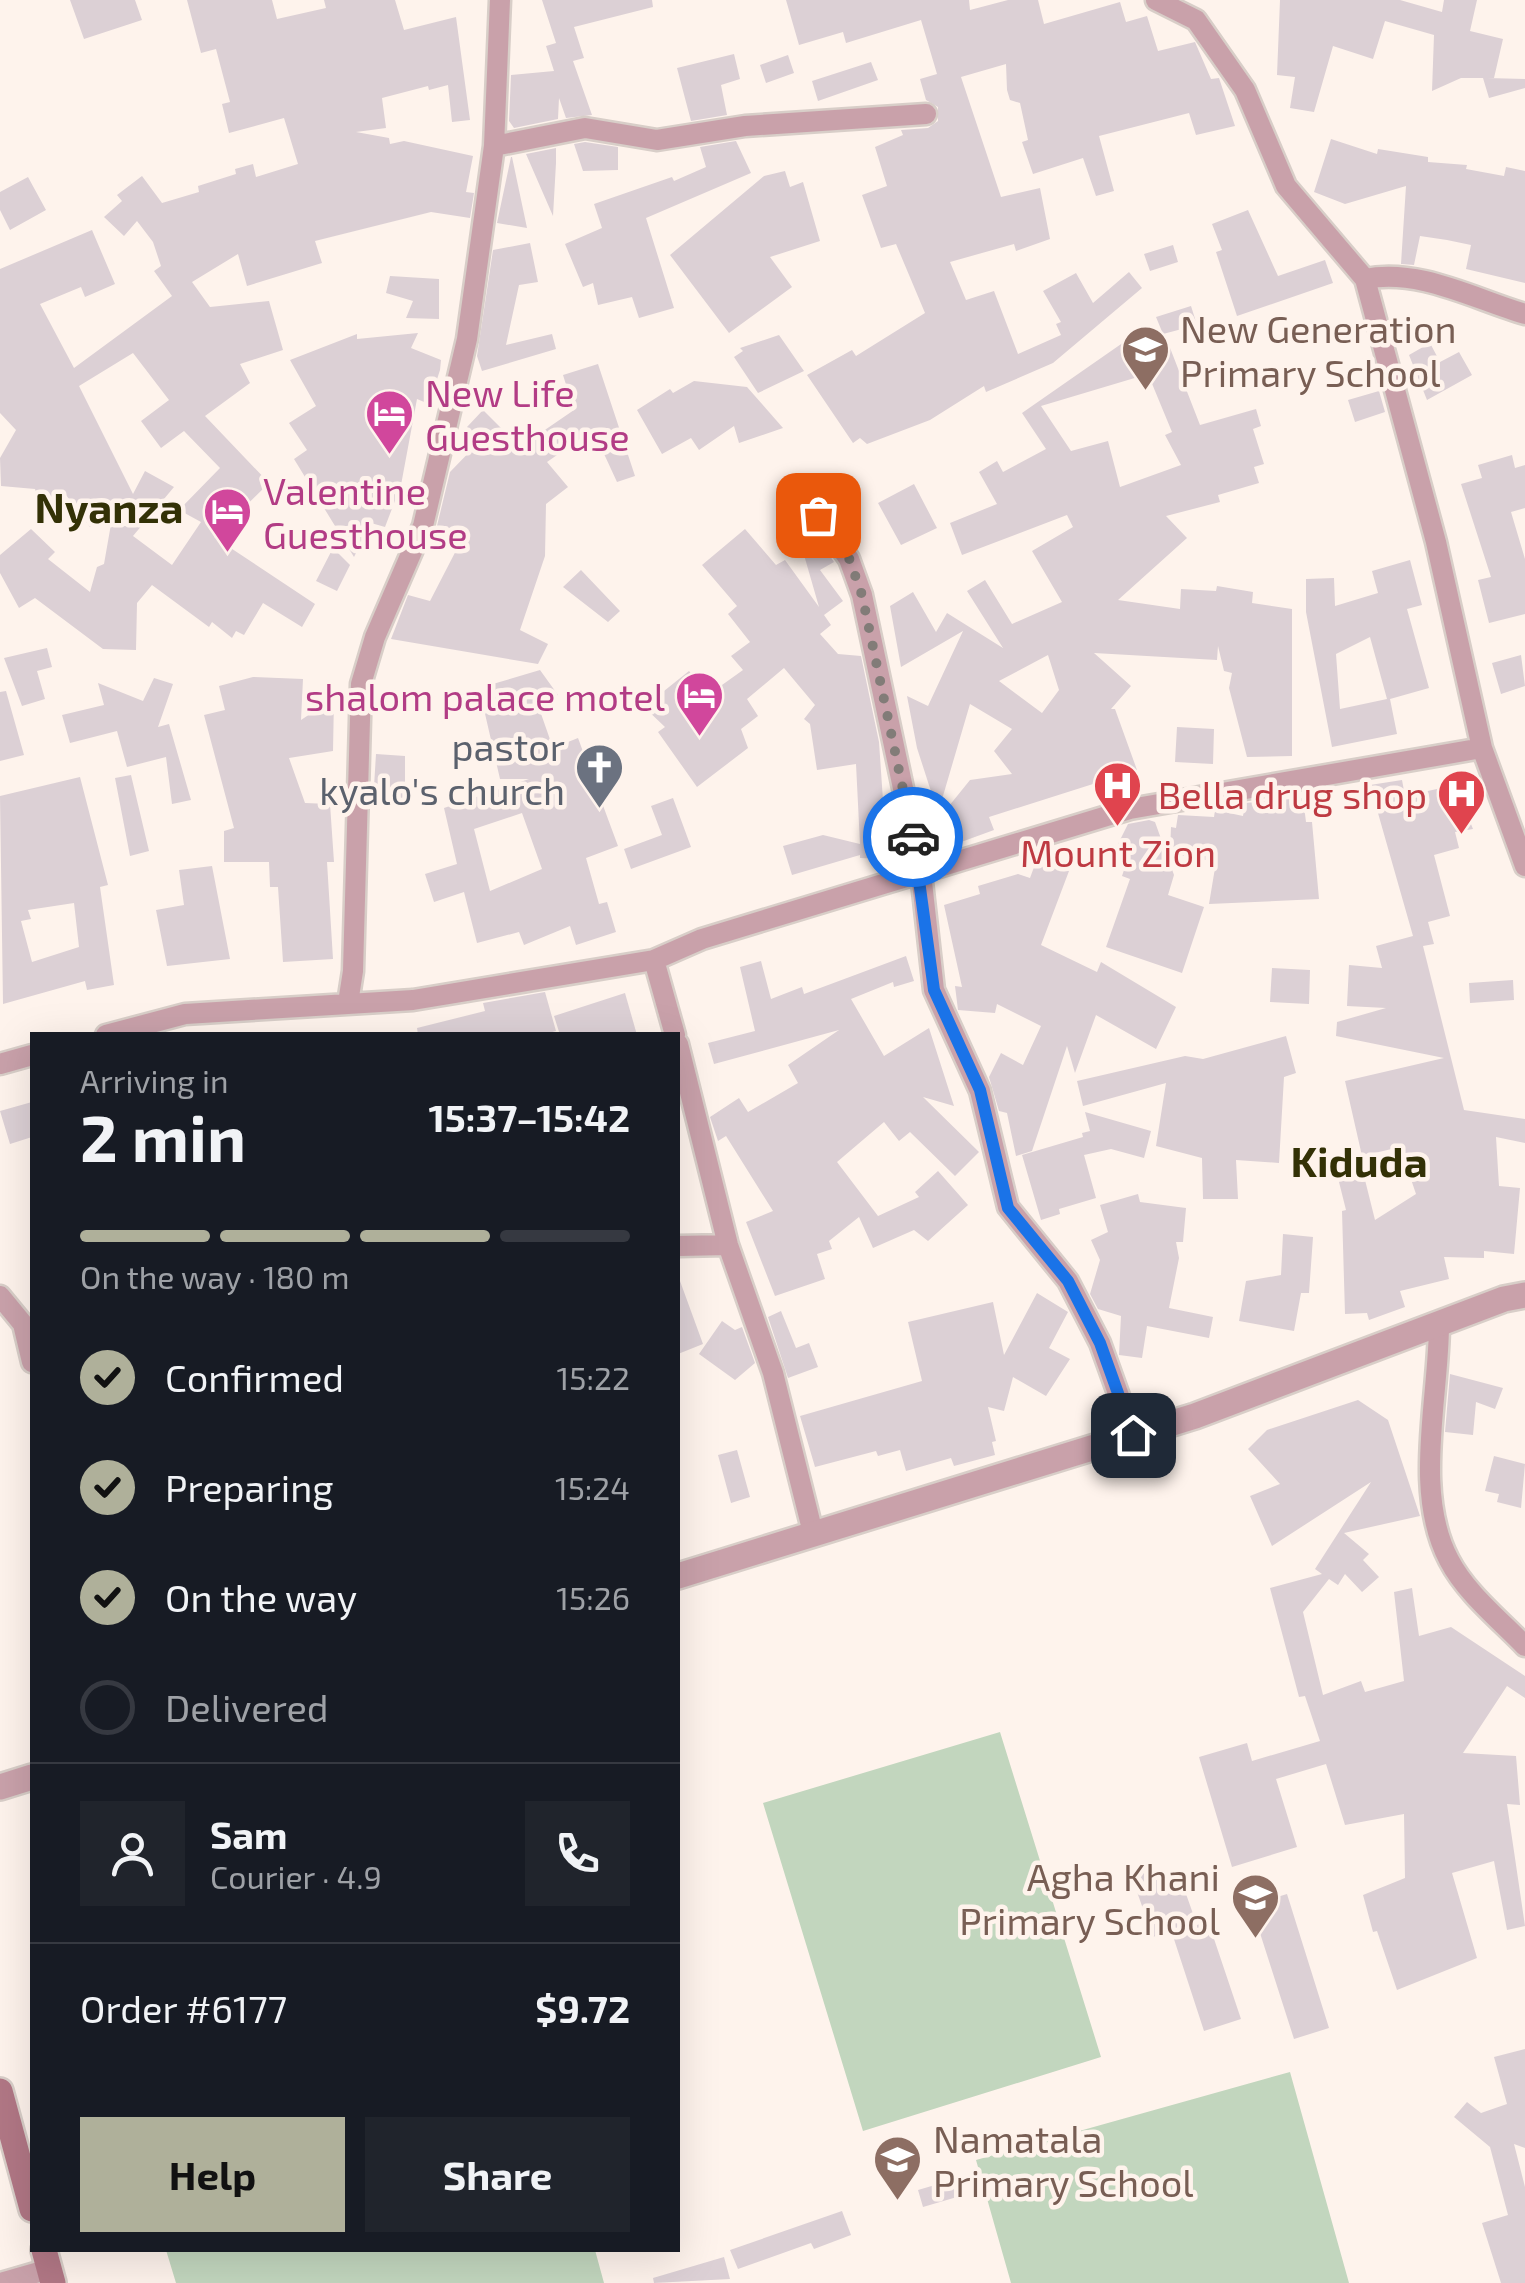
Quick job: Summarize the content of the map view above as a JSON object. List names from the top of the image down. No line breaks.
{"districts":["Nyanza","Kiduda"],"places":{"school or university":["New Generation Primary School","Agha Khani Primary School","Namatala Primary School"],"hotel":["New Life Guesthouse","Valentine Guesthouse","shalom palace motel"],"church":["pastor kyalo's church"],"hospital":["Mount Zion","Bella drug shop"]},"page":{"heading":["2 min","Arriving in","15:37–15:42"],"panel":["Sam","Courier · 4.9","Order #6177","$9.72"],"bar":"On the way · 180 m","list":[["Confirmed","15:22"],["Preparing","15:24"],["On the way","15:26"],"Delivered"],"buttons":["Help","Share"]}}
